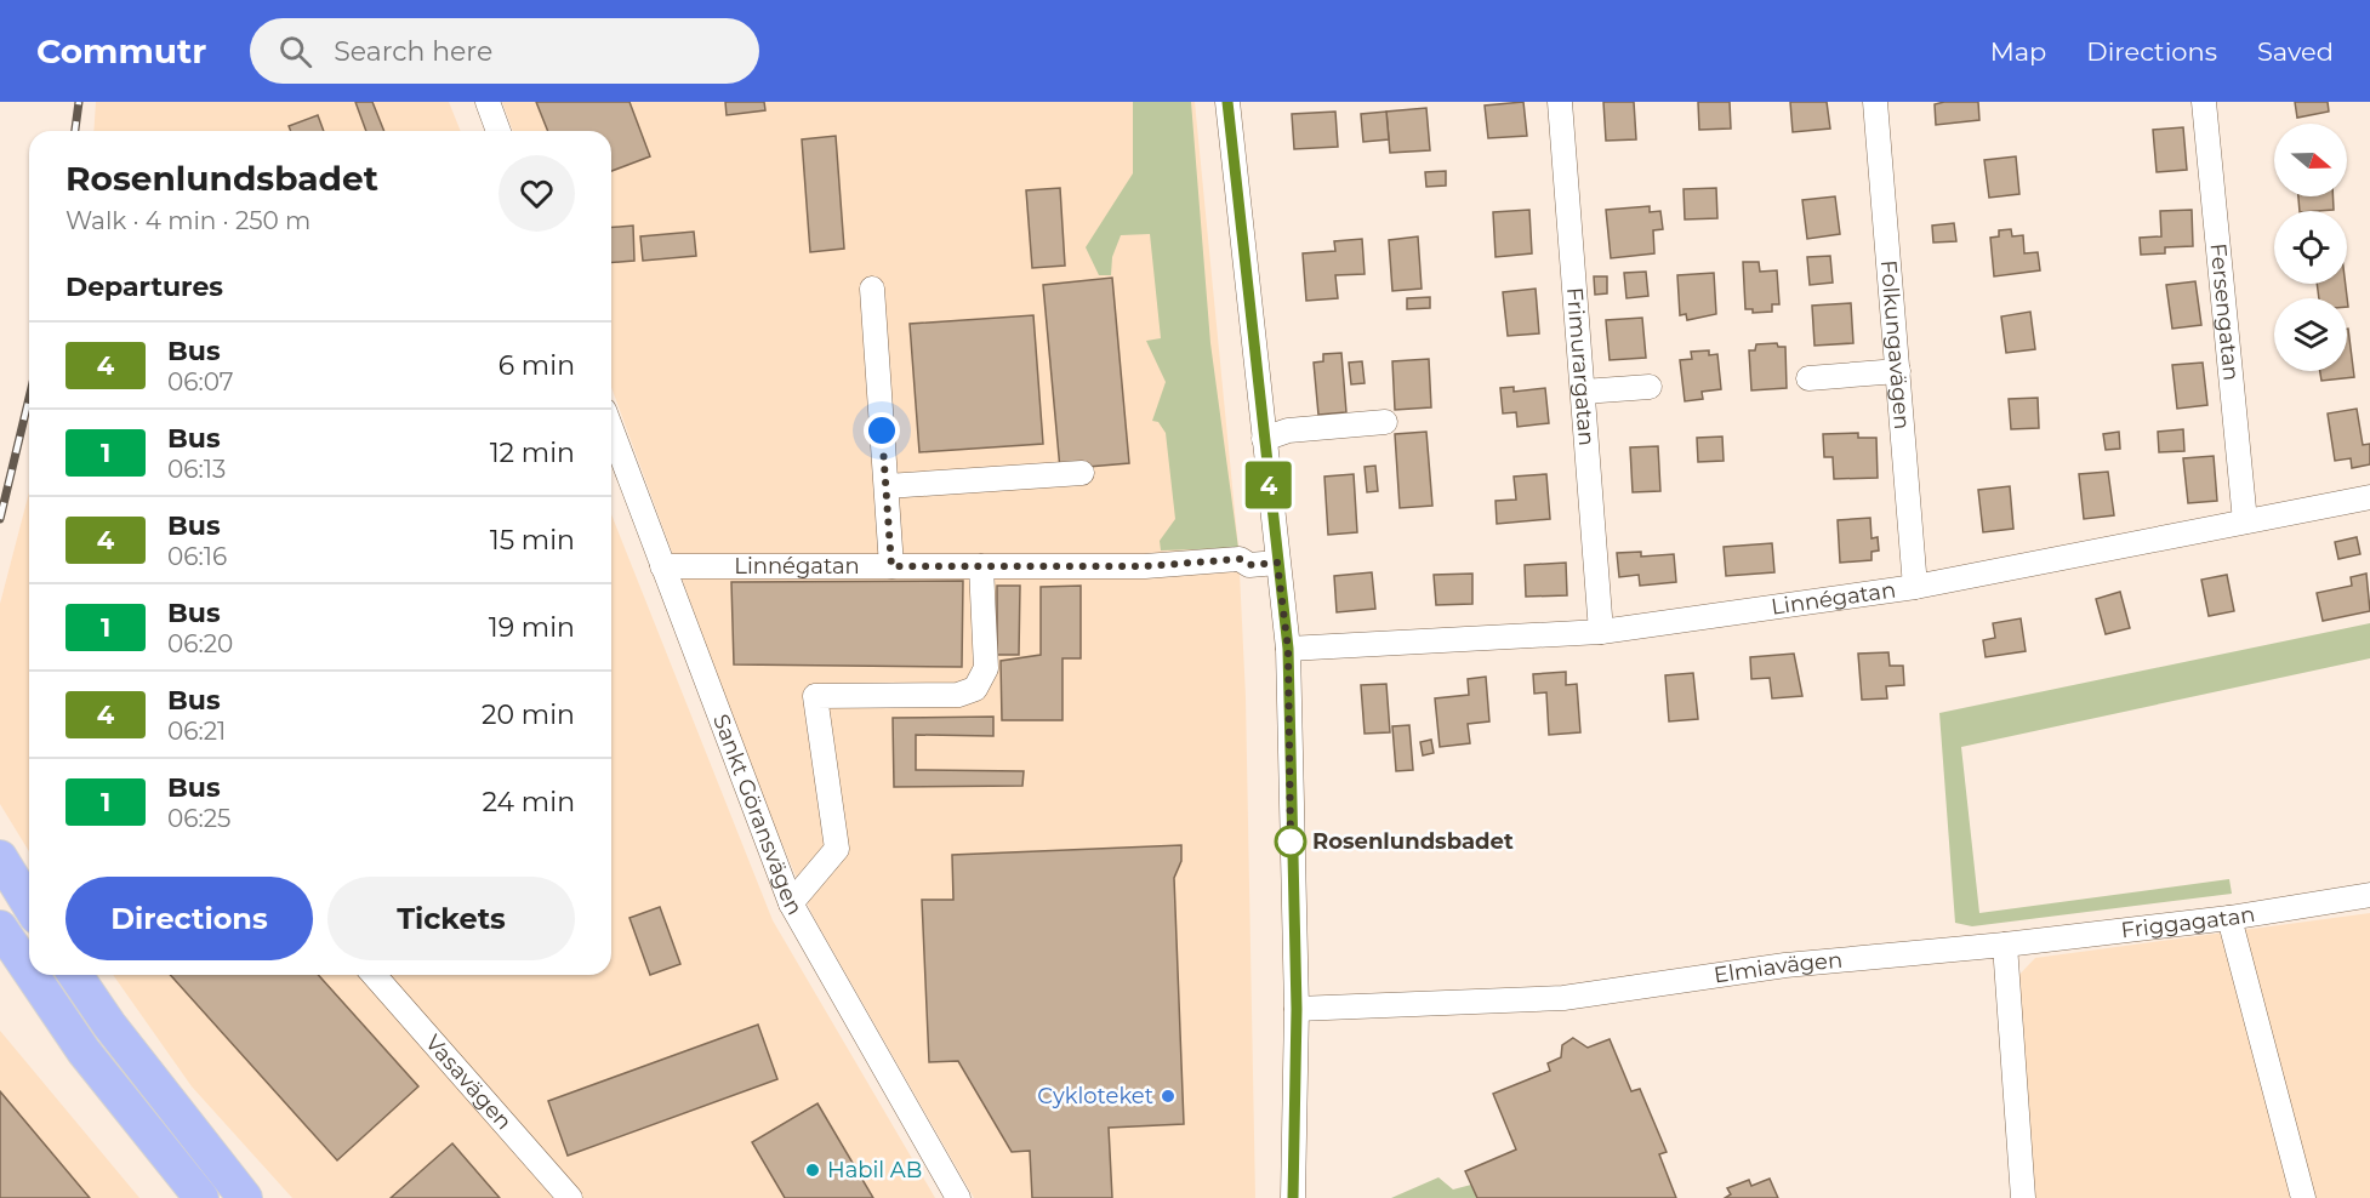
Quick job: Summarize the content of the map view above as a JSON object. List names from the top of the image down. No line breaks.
{"streets":{"street":["Fersengatan","Folkungavägen","Frimurargatan","Linnégatan","Sankt Göransvägen","Friggagatan","Elmiavägen","Vasavägen"]},"crossings":[["Fersengatan","Linnégatan"],["Folkungavägen","Linnégatan"],["Frimurargatan","Linnégatan"],["Linnégatan","Sankt Göransvägen"],["Friggagatan","Elmiavägen"]],"places":["Rosenlundsbadet","Cykloteket","Habil AB"],"lines":["bus line 4"],"north":"right","page":{"header":"Commutr","search":"Search here","nav":["Map","Directions","Saved"],"on_map":"4","heading":[["Rosenlundsbadet","Walk · 4 min · 250 m"],"Departures"],"list":[{"mark":"4","name":"Bus","note":"06:07","value":"6 min"},{"mark":"1","name":"Bus","note":"06:13","value":"12 min"},{"mark":"4","name":"Bus","note":"06:16","value":"15 min"},{"mark":"1","name":"Bus","note":"06:20","value":"19 min"},{"mark":"4","name":"Bus","note":"06:21","value":"20 min"},{"mark":"1","name":"Bus","note":"06:25","value":"24 min"}],"buttons":["Directions","Tickets"]}}
